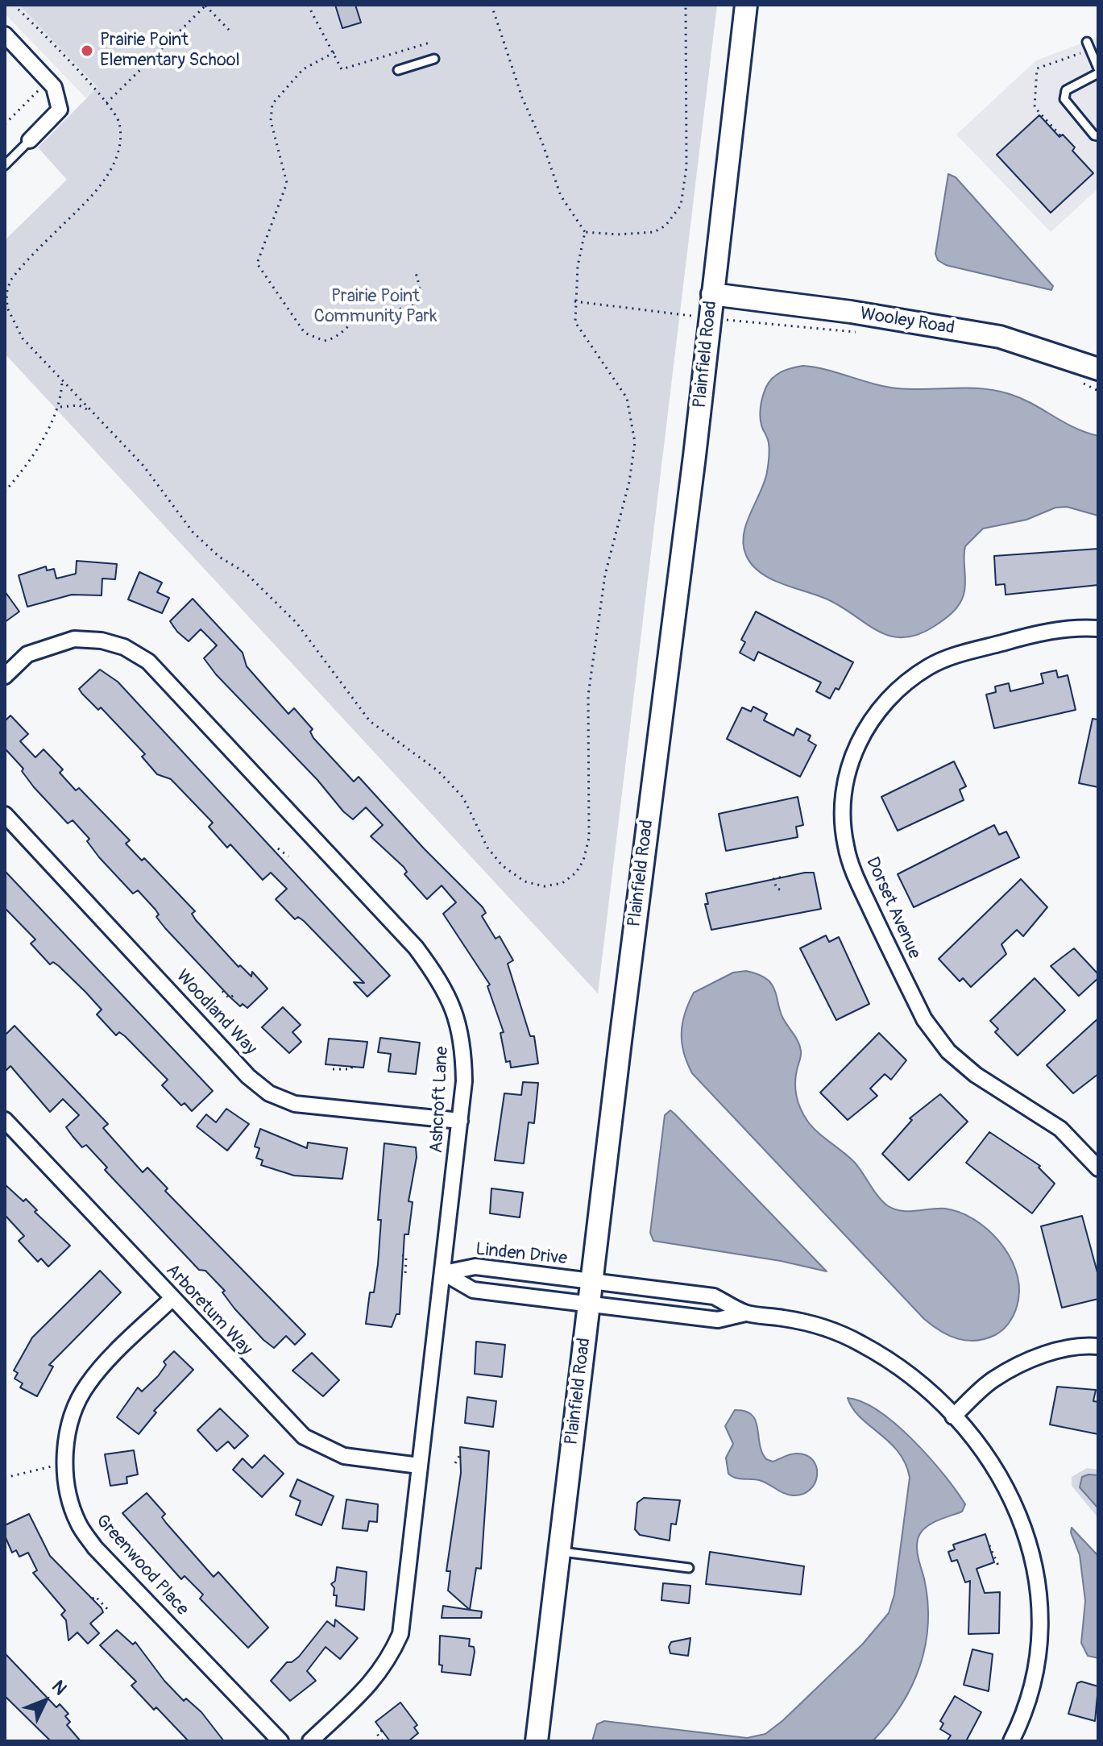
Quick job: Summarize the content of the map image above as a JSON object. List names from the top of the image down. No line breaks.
{"streets":{"main road":["Wooley Road","Plainfield Road"],"street":["Dorset Avenue","Woodland Way","Ashcroft Lane","Linden Drive","Arboretum Way","Greenwood Place"]},"crossings":[["Wooley Road","Plainfield Road"],["Plainfield Road","Linden Drive"],["Woodland Way","Ashcroft Lane"],["Ashcroft Lane","Linden Drive"],["Ashcroft Lane","Arboretum Way"],["Arboretum Way","Greenwood Place"]],"parks":["Prairie Point Community Park"],"places":["Prairie Point Elementary School"],"north":"top right"}
